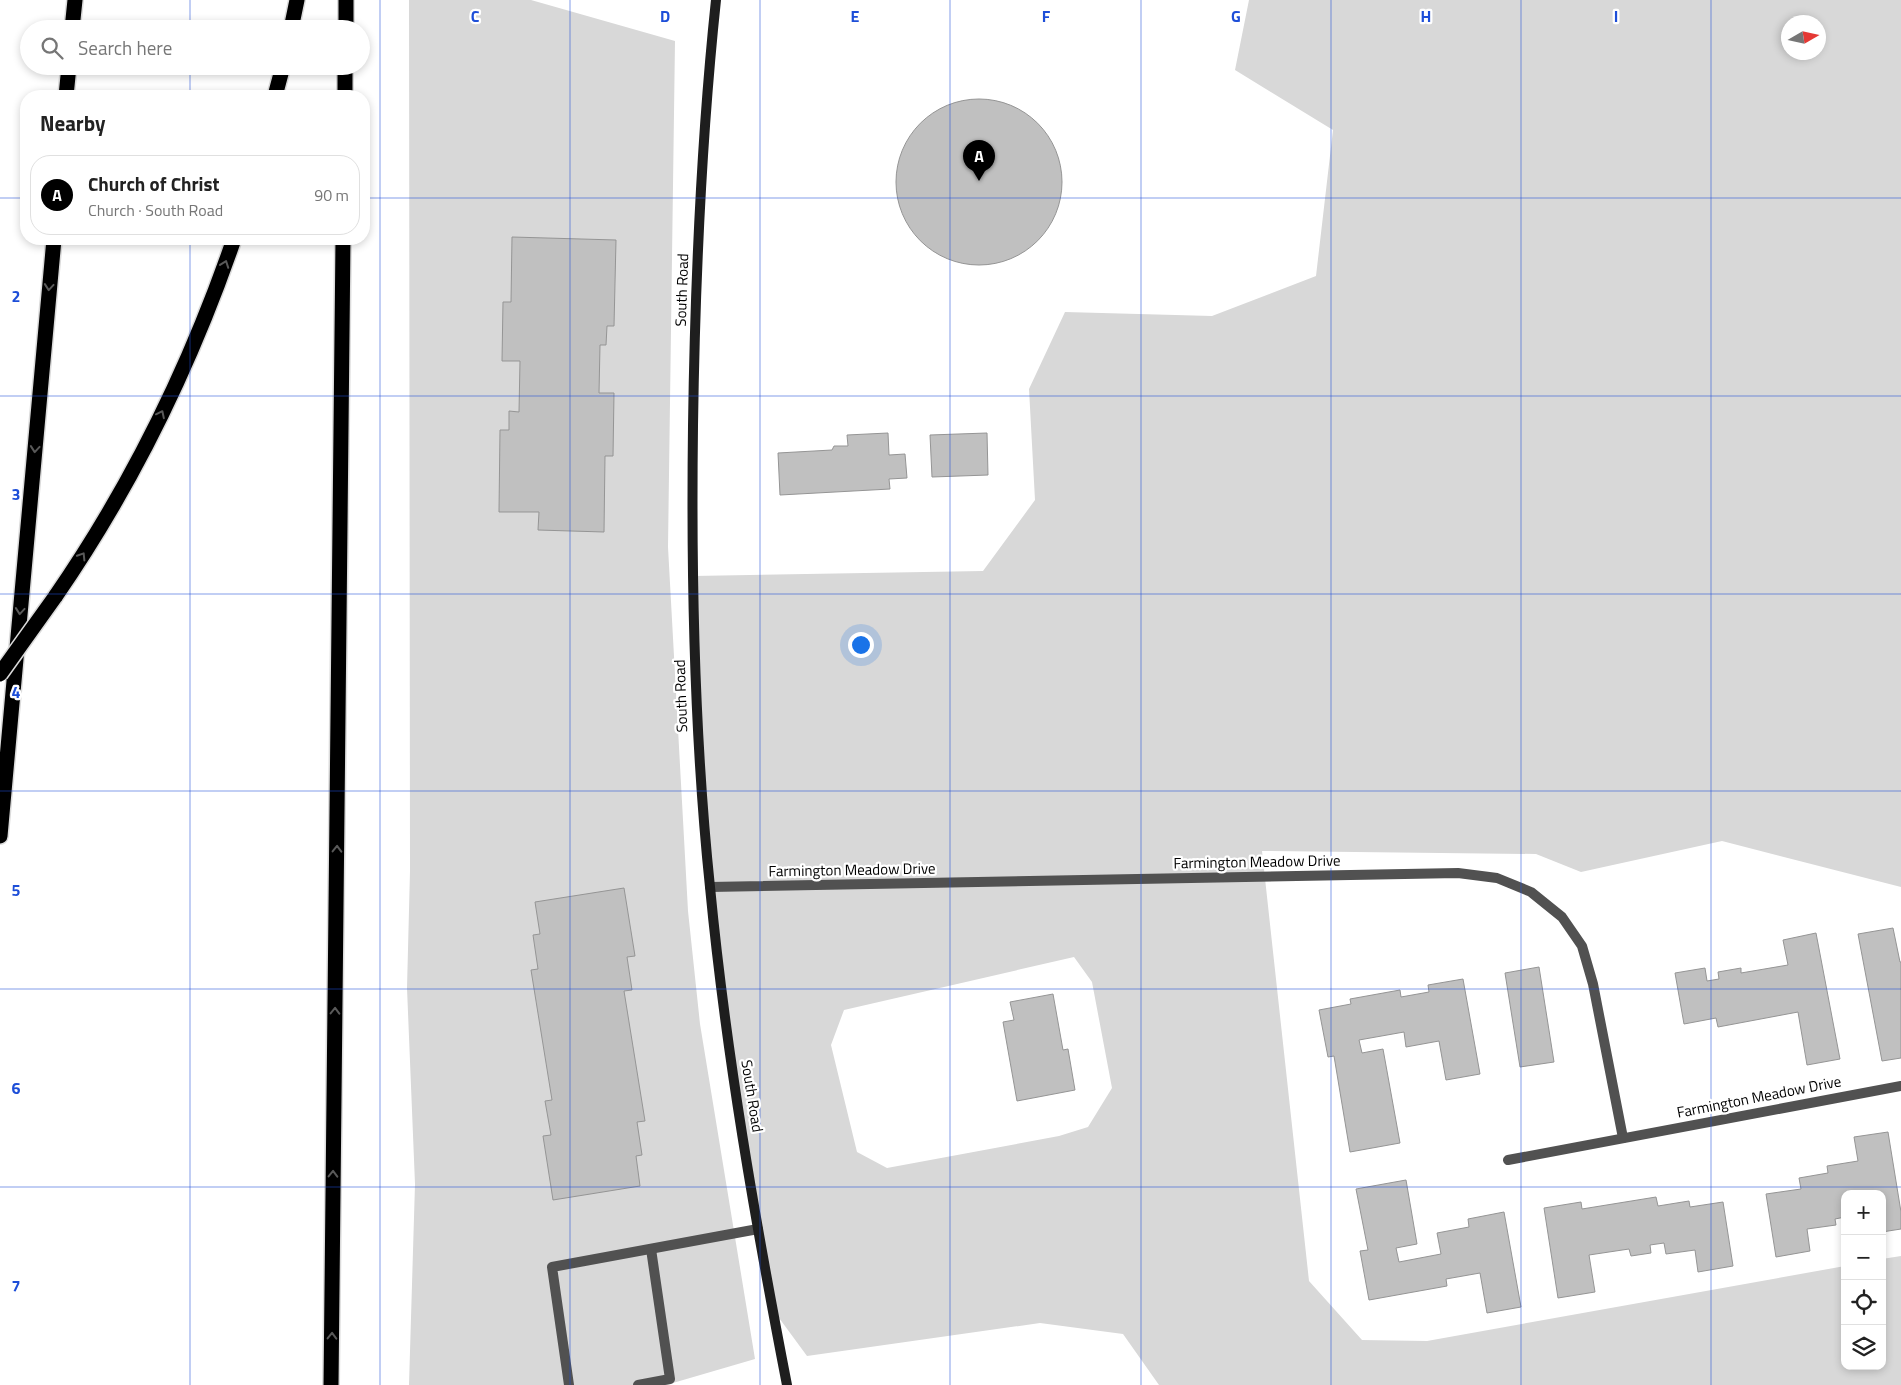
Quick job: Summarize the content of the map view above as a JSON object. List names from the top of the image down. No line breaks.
{"streets":{"main road":["South Road"],"street":["Farmington Meadow Drive"]},"crossings":[["South Road","Farmington Meadow Drive"]],"north":"right","page":{"search":"Search here","heading":"Nearby","pins":"A","list":[{"mark":"A","name":"Church of Christ","note":"Church · South Road","value":"90 m"}],"map_buttons":["+","−"]},"grid":{"columns":["C","D","E","F","G","H","I"],"rows":["2","3","4","5","6","7"]}}
